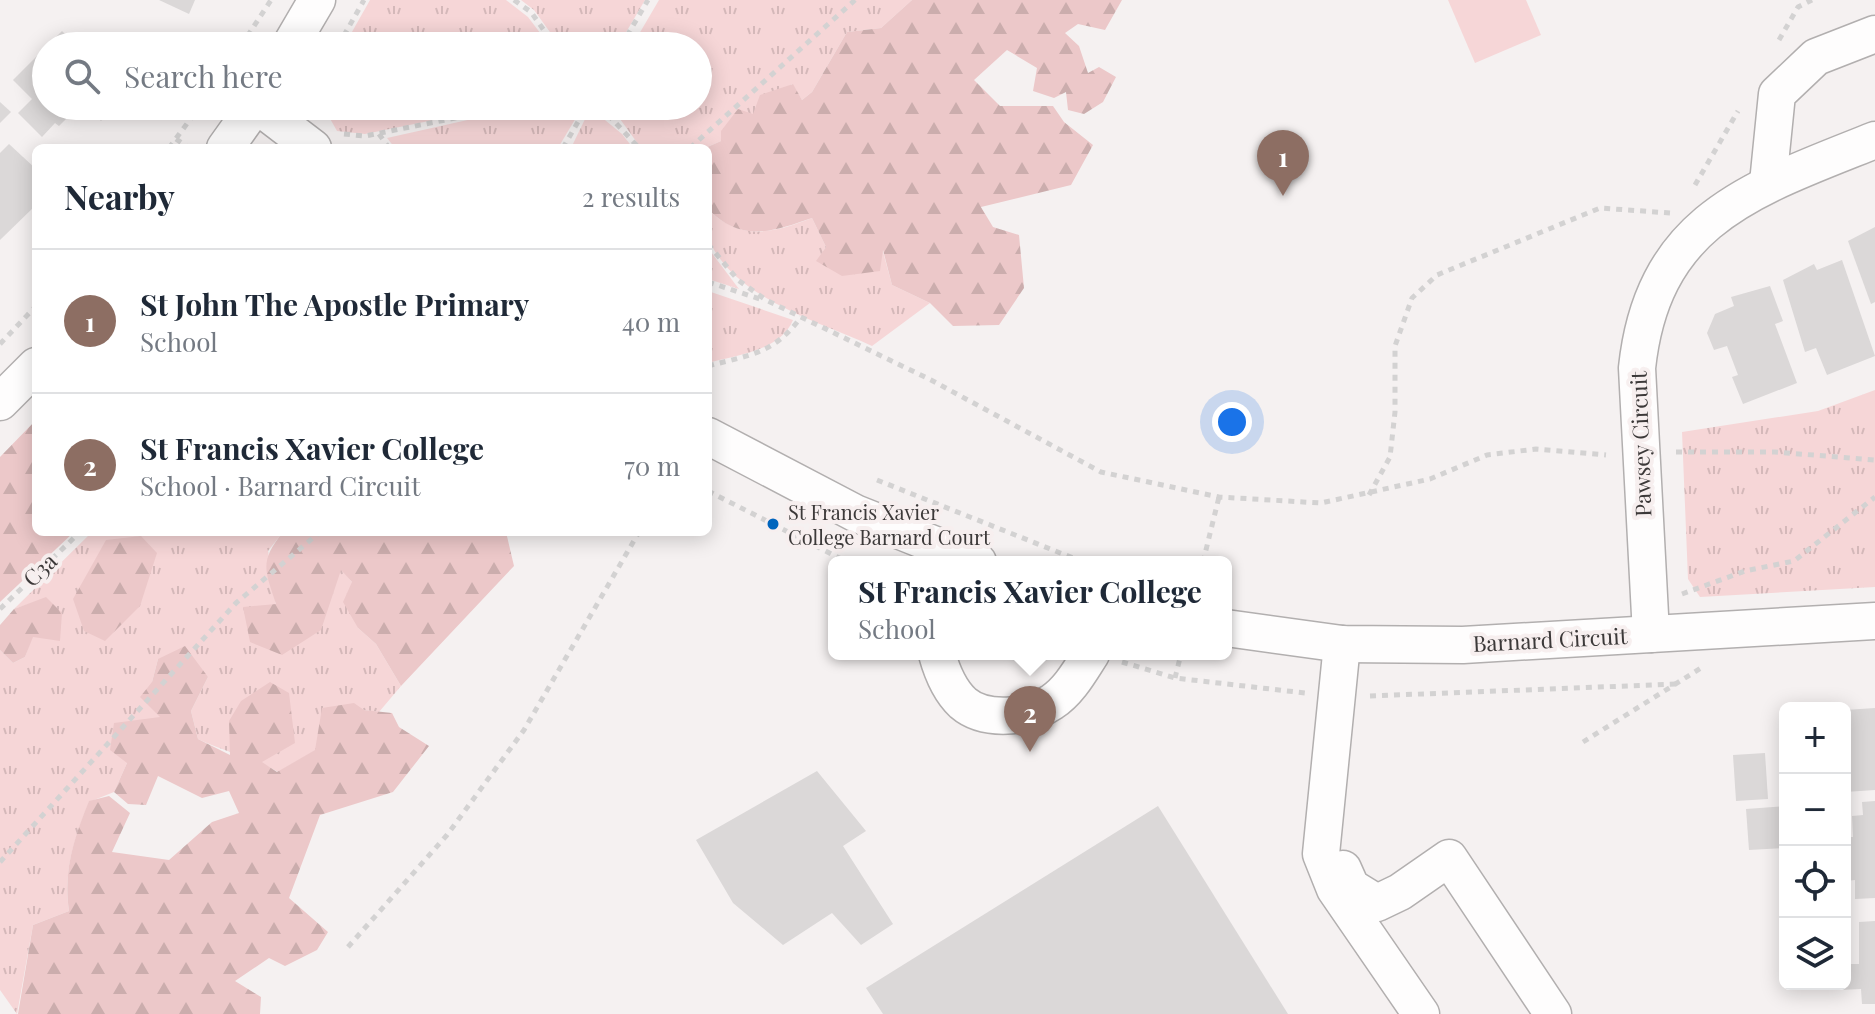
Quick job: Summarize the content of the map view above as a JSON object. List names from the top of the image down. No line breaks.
{"streets":{"street":["Pawsey Circuit","Barnard Circuit"],"path":["C3a"]},"crossings":[["Pawsey Circuit","Barnard Circuit"]],"places":["St Francis Xavier College Barnard Court"],"page":{"search":"Search here","pins":["1","2"],"heading":["Nearby","2 results"],"list":[{"mark":"1","name":"St John The Apostle Primary","note":"School","value":"40 m"},{"mark":"2","name":"St Francis Xavier College","note":"School · Barnard Circuit","value":"70 m"}],"popup":["St Francis Xavier College","School"],"map_buttons":["+","−"]}}
